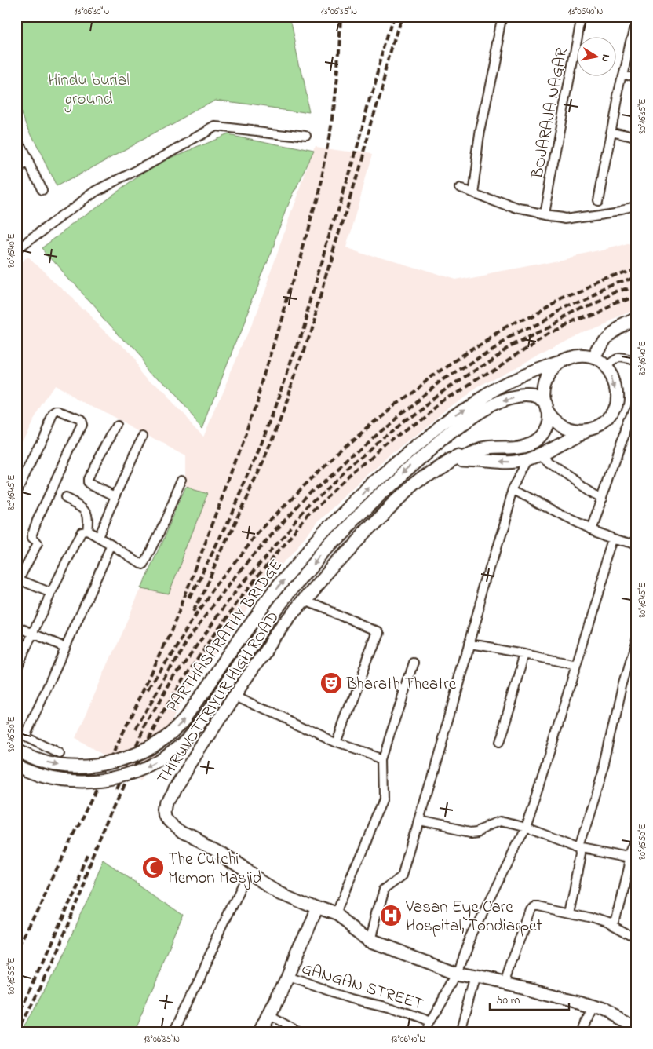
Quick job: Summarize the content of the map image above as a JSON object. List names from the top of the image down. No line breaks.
{"streets":{"main road":["PARTHASARATHY BRIDGE","THIRUVOTTRIYUR HIGH ROAD"],"street":["BOJARAJA NAGAR","GANGAN STREET"]},"crossings":[["PARTHASARATHY BRIDGE","THIRUVOTTRIYUR HIGH ROAD"]],"parks":["Hindu burial ground"],"places":{"theatre":["Bharath Theatre"],"mosque":["The Cutchi Memon Masjid"],"hospital":["Vasan Eye Care Hospital, Tondiarpet"]},"scale_bar":"50 m","north":"right","coordinates":["13°06'30\"N","13°06'35\"N","13°06'40\"N","80°16'35\"E","80°16'40\"E","80°16'45\"E","80°16'50\"E","80°16'55\"E"]}
